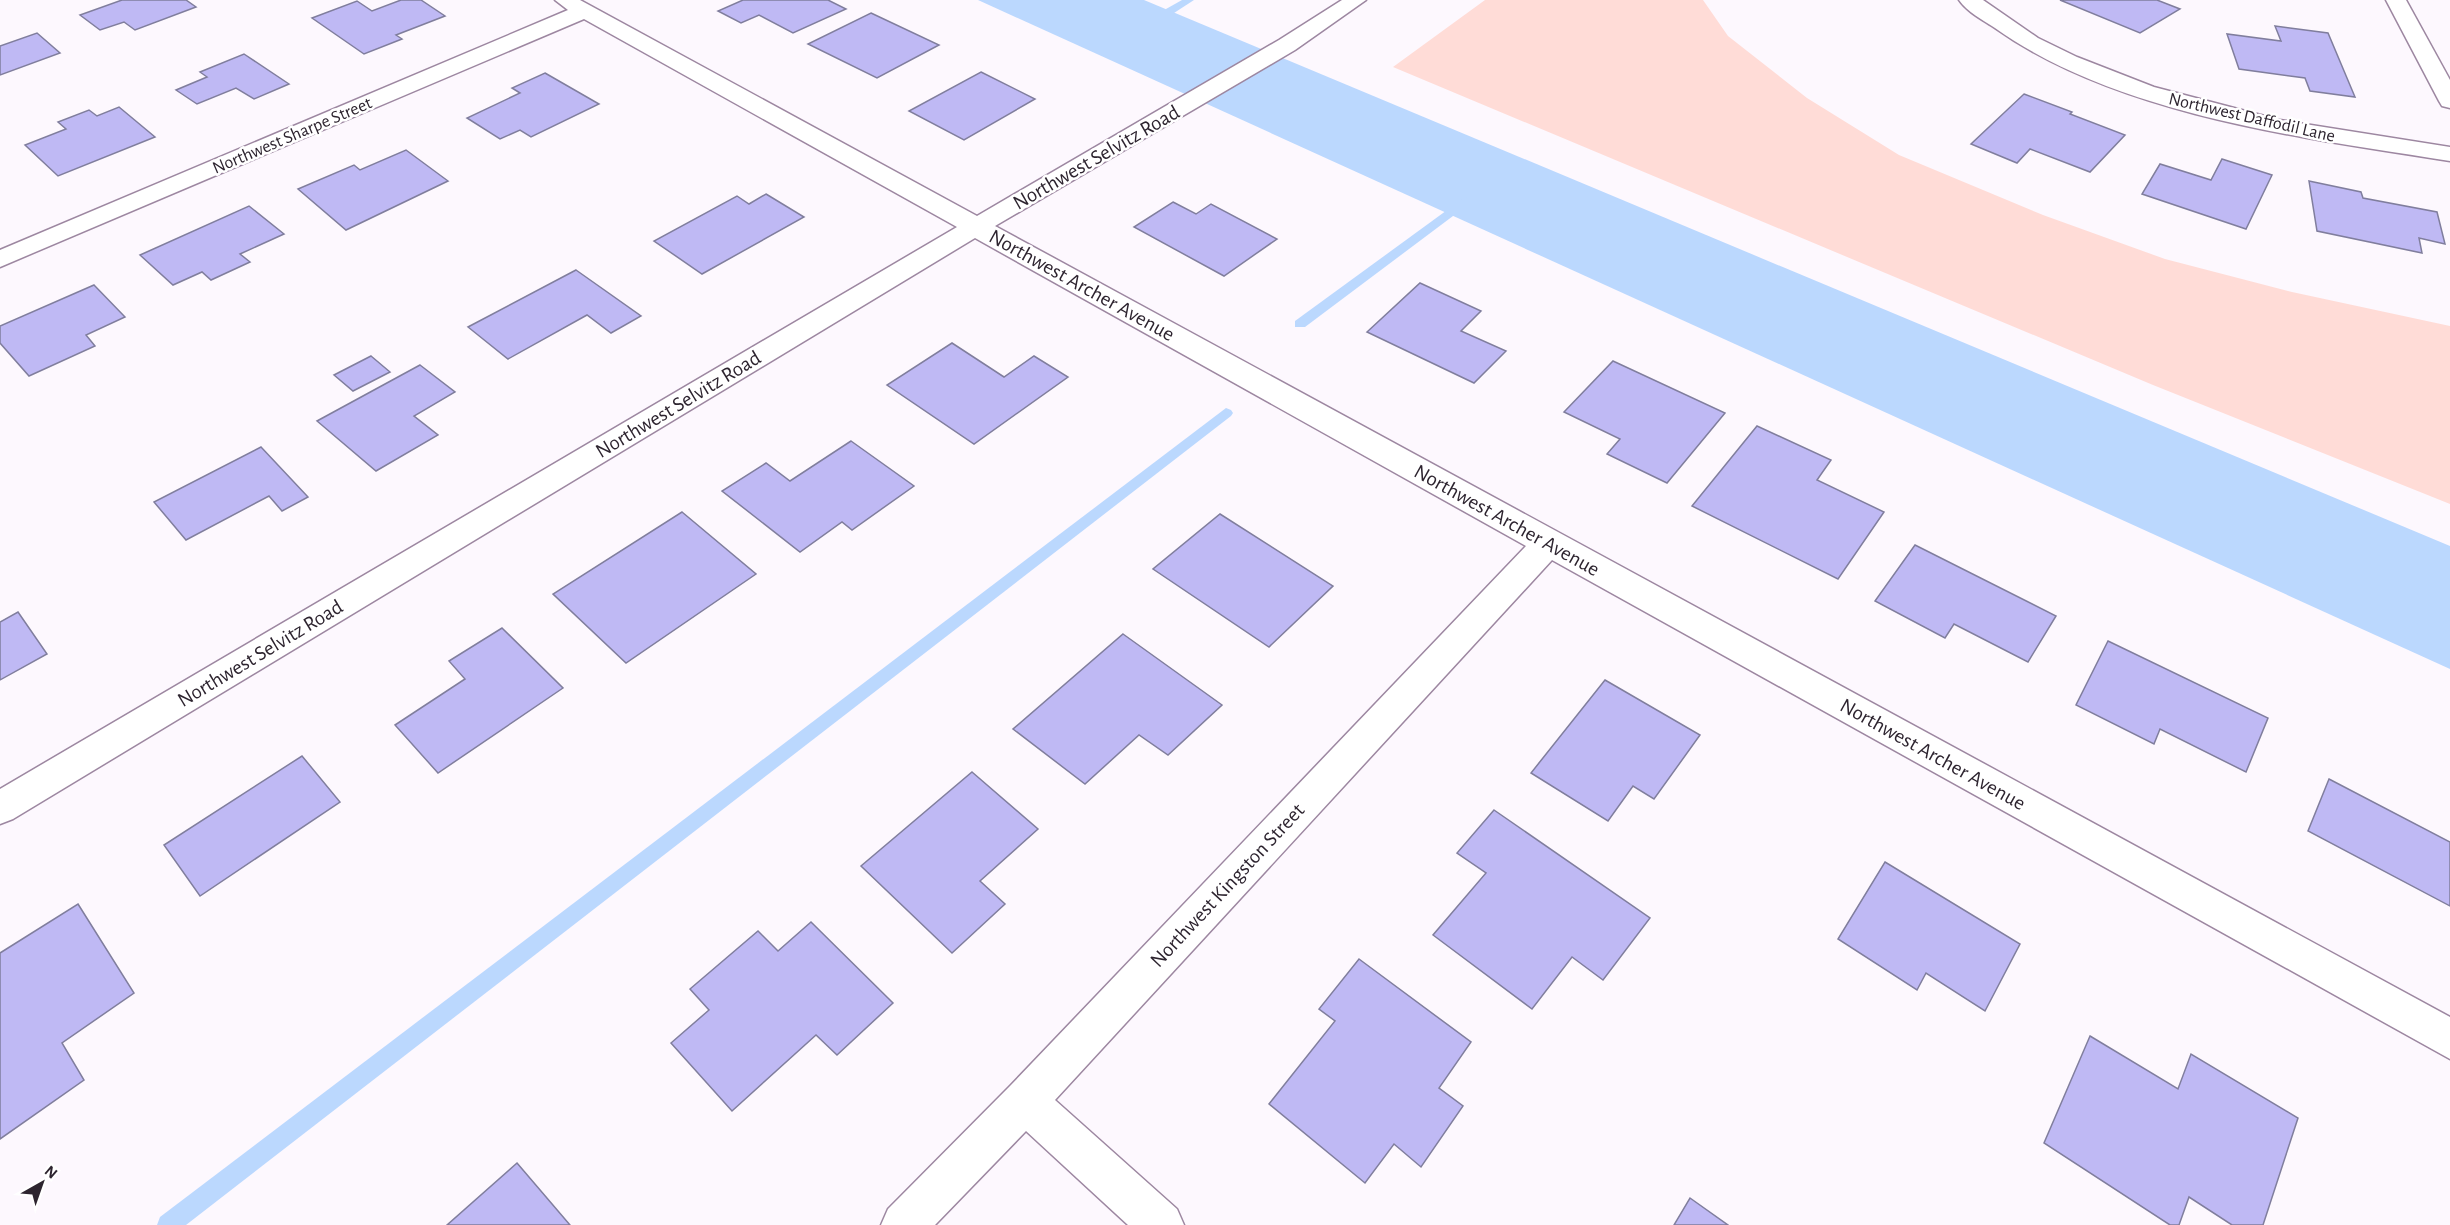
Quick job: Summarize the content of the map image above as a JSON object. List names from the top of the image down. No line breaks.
{"streets":{"street":["Northwest Daffodil Lane","Northwest Sharpe Street","Northwest Selvitz Road","Northwest Archer Avenue","Northwest Kingston Street"]},"crossings":[["Northwest Sharpe Street","Northwest Archer Avenue"],["Northwest Selvitz Road","Northwest Archer Avenue"],["Northwest Archer Avenue","Northwest Kingston Street"]],"north":"top right"}
